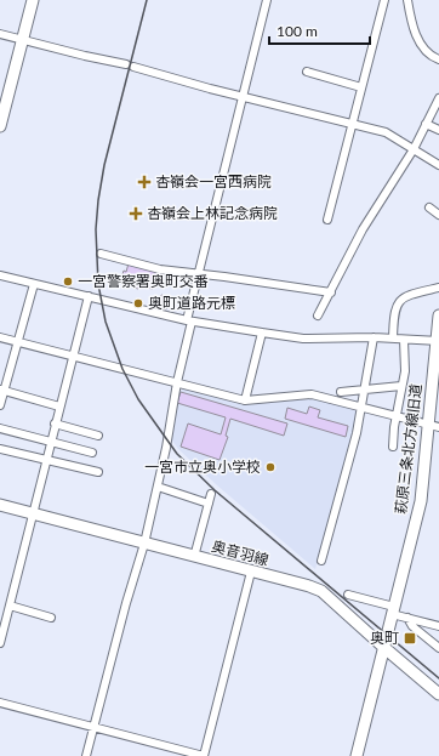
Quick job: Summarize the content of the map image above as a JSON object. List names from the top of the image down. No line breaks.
{"streets":{"main road":["萩原三条北方線旧道","奥音羽線"]},"crossings":[["萩原三条北方線旧道","奥音羽線"]],"places":{"health":["杏嶺会一宮西病院","杏嶺会上林記念病院"],"other":["一宮警察署奥町交番","奥町道路元標","一宮市立奥小学校"],"transit":["奥町"]},"scale_bar":"100 m"}
